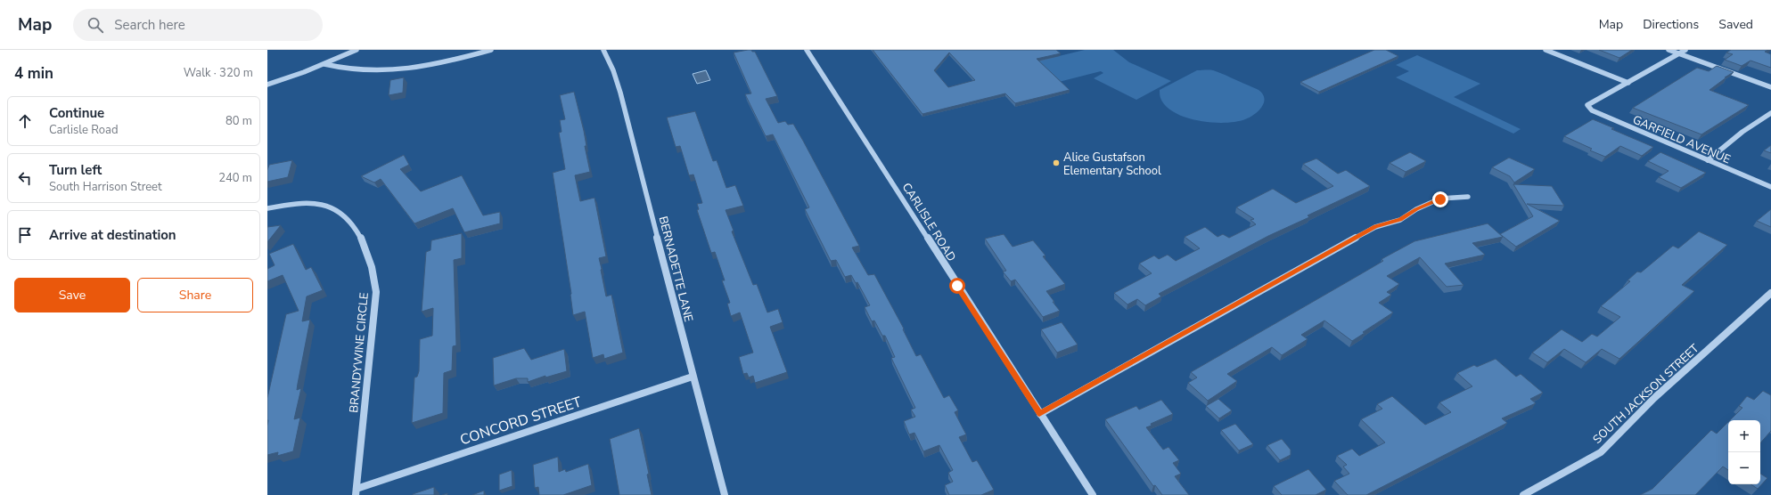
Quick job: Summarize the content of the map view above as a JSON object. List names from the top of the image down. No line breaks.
{"streets":{"street":["GARFIELD AVENUE","CARLISLE ROAD","BERNADETTE LANE","BRANDYWINE CIRCLE","SOUTH JACKSON STREET","CONCORD STREET"]},"crossings":[["BERNADETTE LANE","CONCORD STREET"],["BRANDYWINE CIRCLE","CONCORD STREET"]],"places":["Alice Gustafson Elementary School"],"page":{"header":"Map","search":"Search here","nav":["Map","Directions","Saved"],"heading":["4 min","Walk · 320 m"],"list":[["Continue","Carlisle Road","80 m"],["Turn left","South Harrison Street","240 m"],"Arrive at destination"],"buttons":["Save","Share"],"map_buttons":["+","−"]}}
